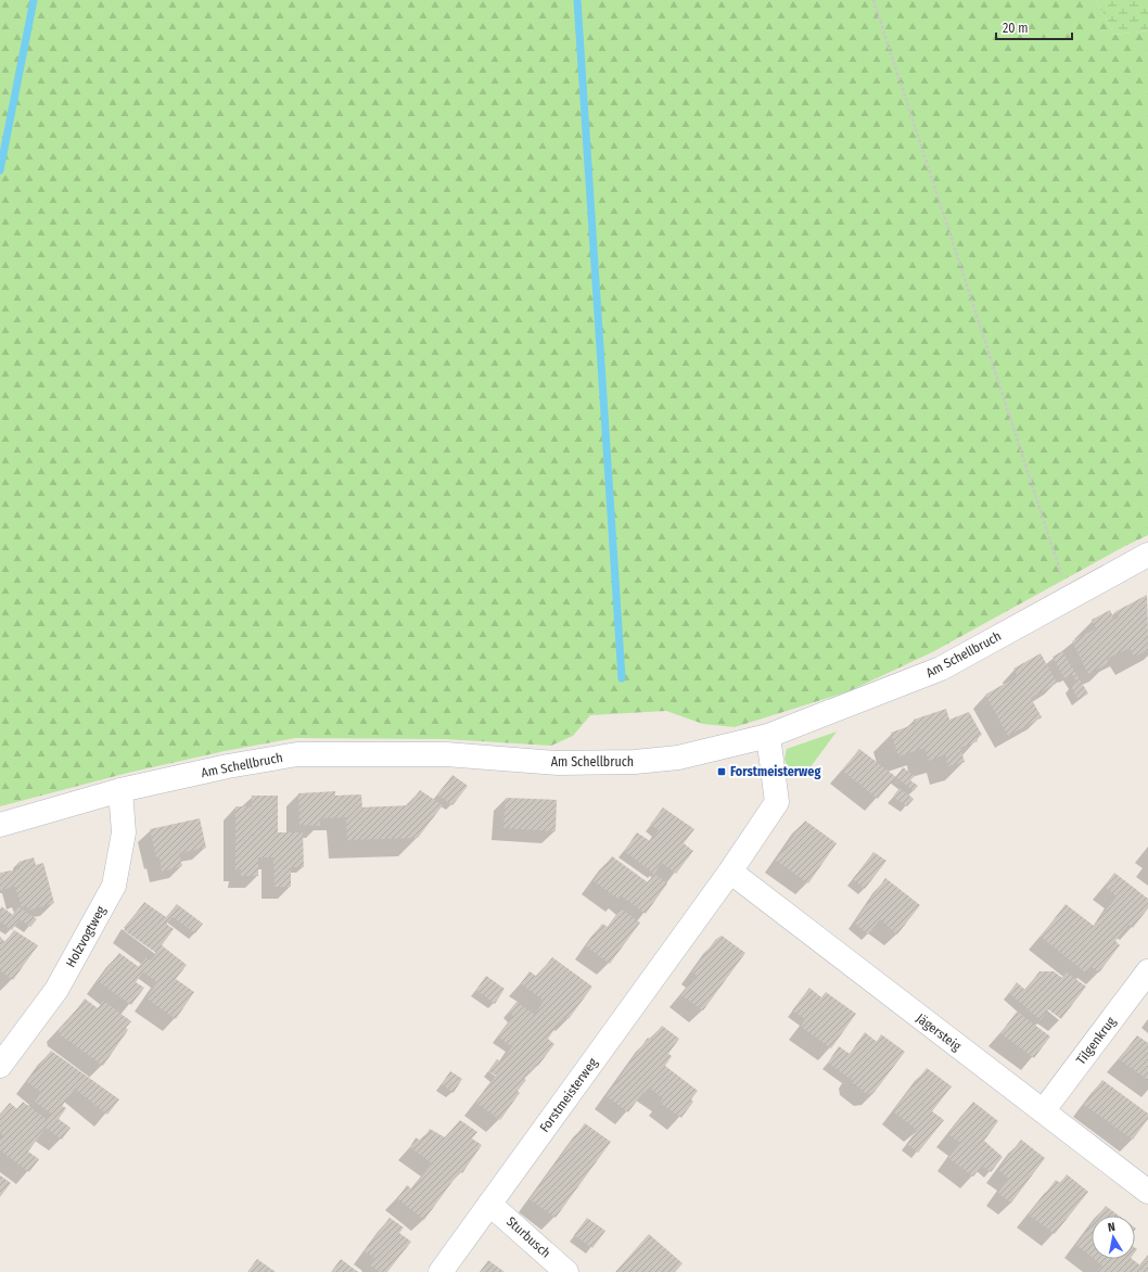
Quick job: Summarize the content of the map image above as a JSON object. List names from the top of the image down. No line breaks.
{"streets":{"street":["Am Schellbruch","Holzvogtweg","Jägersteig","Tilgenkrug","Forstmeisterweg","Sturbusch"]},"crossings":[["Am Schellbruch","Holzvogtweg"],["Am Schellbruch","Forstmeisterweg"],["Jägersteig","Tilgenkrug"],["Jägersteig","Forstmeisterweg"],["Forstmeisterweg","Sturbusch"]],"places":{"transit":["Forstmeisterweg"]},"scale_bar":"20 m","north":"top"}
